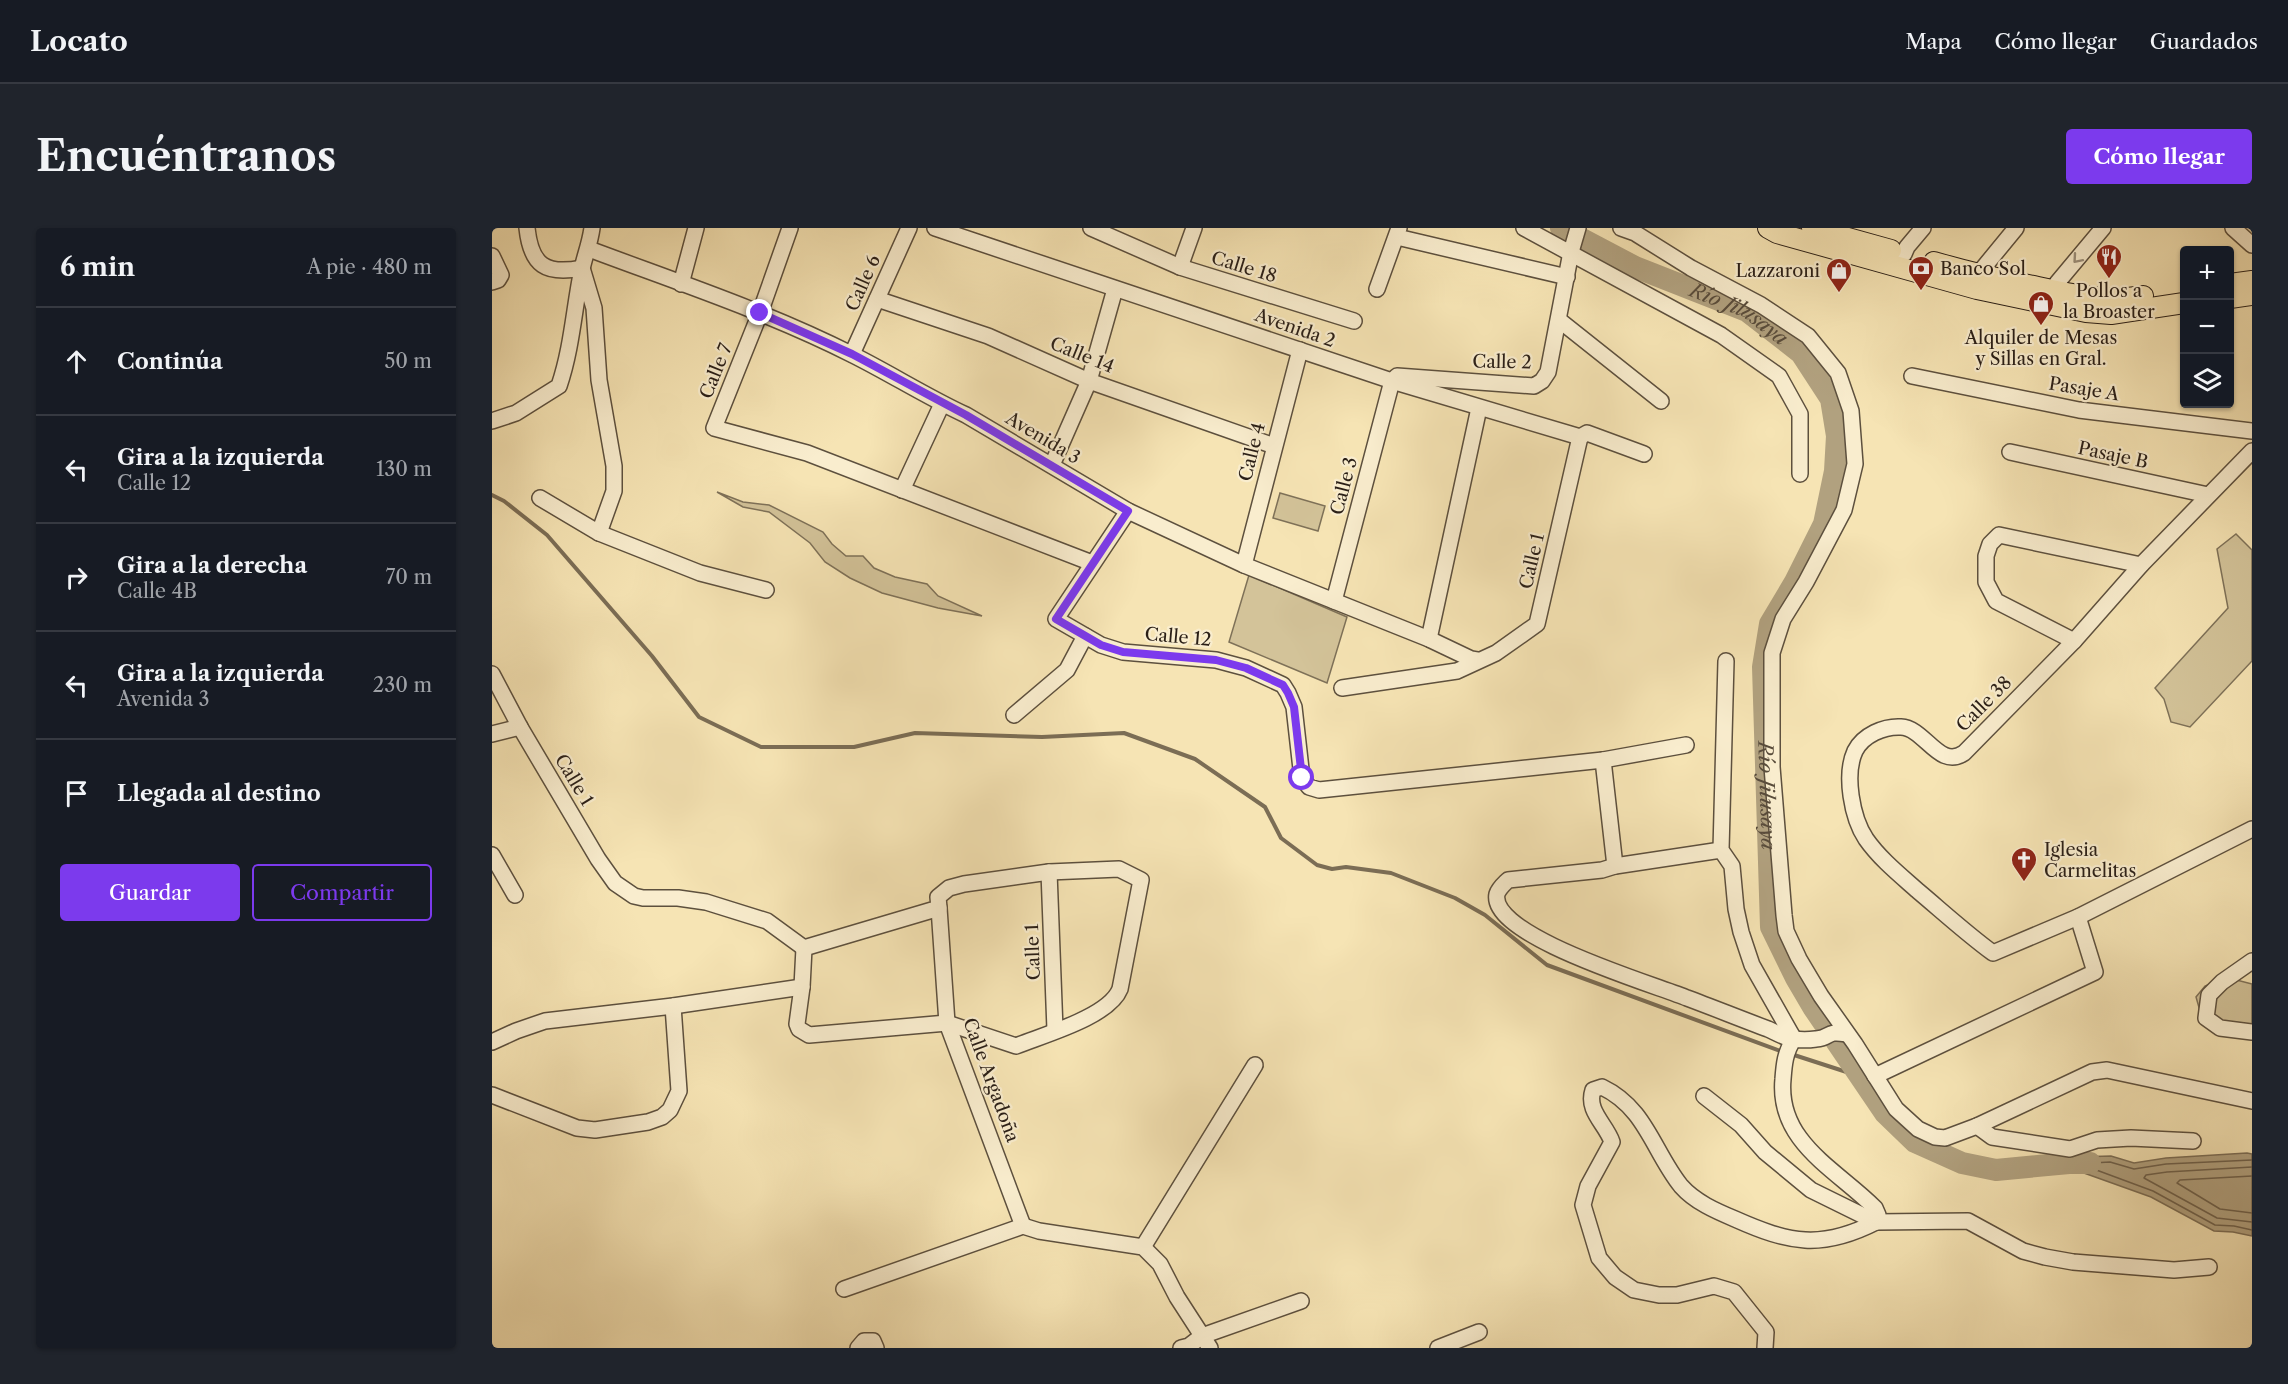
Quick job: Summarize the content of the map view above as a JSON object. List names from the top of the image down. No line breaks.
{"streets":{"street":["Calle 18","Calle 6","Avenida 2","Calle 14","Calle 2","Calle 7","Pasaje A","Avenida 3","Calle 4","Pasaje B","Calle 3","Calle 1","Calle 12","Calle 38","Calle Argadoña"]},"crossings":[["Calle 6","Calle 14"],["Calle 6","Avenida 3"],["Avenida 2","Calle 2"],["Avenida 2","Calle 4"],["Avenida 2","Calle 3"],["Avenida 2","Calle 1"],["Calle 14","Calle 4"],["Calle 2","Calle 3"],["Calle 7","Avenida 3"],["Avenida 3","Calle 4"],["Avenida 3","Calle 3"],["Avenida 3","Calle 1"],["Pasaje B","Calle 38"]],"water":["Río Jilusaya"],"places":{"restaurant":["Pollos a la Broaster"],"bank":["Banco Sol"],"shop":["Lazzaroni","Alquiler de Mesas y Sillas en Gral."],"church":["Iglesia Carmelitas"]},"page":{"header":"Locato","nav":["Mapa","Cómo llegar","Guardados"],"buttons":["Cómo llegar",["Guardar","Compartir"]],"title":"Encuéntranos","heading":["6 min","A pie · 480 m"],"map_buttons":["+","−"],"list":[["Continúa","50 m"],["Gira a la izquierda","Calle 12","130 m"],["Gira a la derecha","Calle 4B","70 m"],["Gira a la izquierda","Avenida 3","230 m"],"Llegada al destino"]}}
